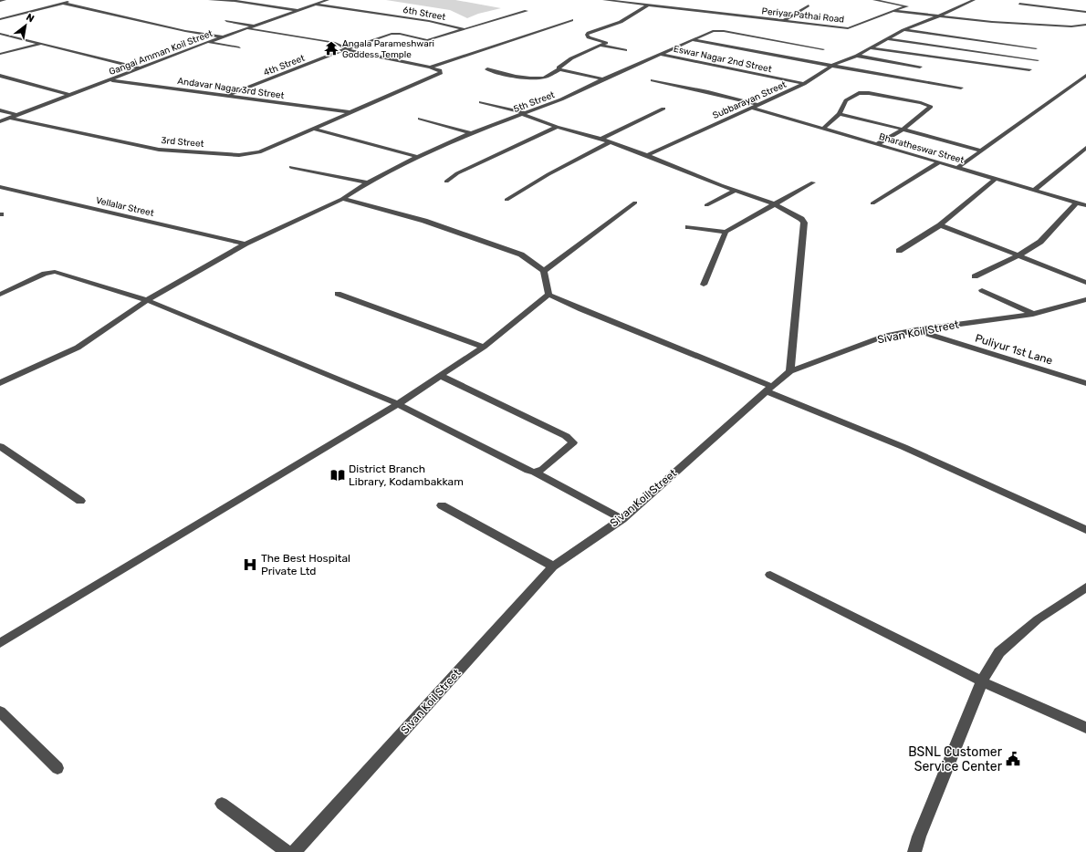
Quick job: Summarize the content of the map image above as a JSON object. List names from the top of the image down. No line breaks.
{"streets":{"street":["6th Street","Periyar Pathai Road","Gangai Amman Koil Street","Eswar Nagar 2nd Street","4th Street","Andavar Nagar 3rd Street","Subbarayan Street","5th Street","3rd Street","Bharatheswar Street","Vellalar Street","Sivan Koil Street","Puliyur 1st Lane"]},"crossings":[["6th Street","Gangai Amman Koil Street"],["6th Street","4th Street"],["Periyar Pathai Road","Subbarayan Street"],["Gangai Amman Koil Street","Andavar Nagar 3rd Street"],["Gangai Amman Koil Street","3rd Street"],["Eswar Nagar 2nd Street","Subbarayan Street"],["Eswar Nagar 2nd Street","5th Street"],["4th Street","Andavar Nagar 3rd Street"],["Andavar Nagar 3rd Street","3rd Street"],["Subbarayan Street","Bharatheswar Street"],["5th Street","Vellalar Street"],["Sivan Koil Street","Puliyur 1st Lane"]],"places":{"temple":["Angala Parameshwari Goddess Temple"],"library":["District Branch Library, Kodambakkam"],"hospital":["The Best Hospital Private Ltd"],"public building":["BSNL Customer Service Center"]},"north":"top right"}
